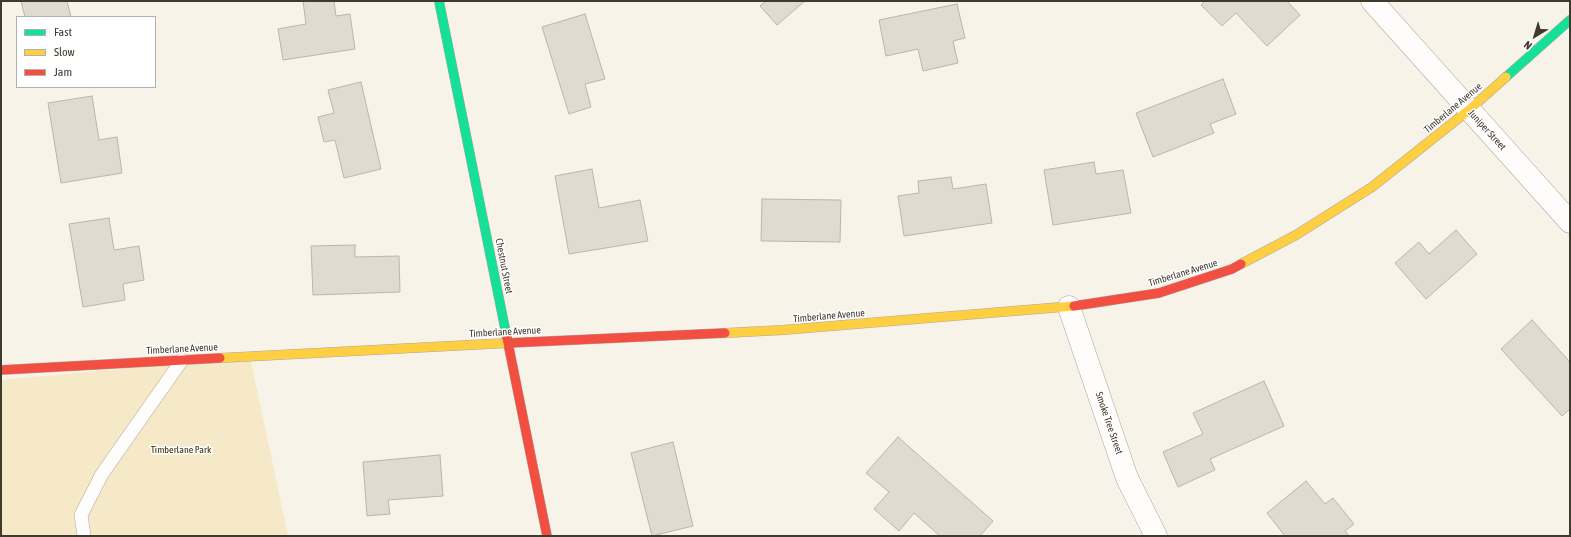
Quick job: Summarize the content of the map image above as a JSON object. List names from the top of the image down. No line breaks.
{"streets":{"street":["Timberlane Avenue","Juniper Street","Chestnut Street","Smoke Tree Street"]},"crossings":[["Timberlane Avenue","Juniper Street"],["Timberlane Avenue","Chestnut Street"],["Timberlane Avenue","Smoke Tree Street"]],"parks":["Timberlane Park"],"legend":["Fast","Slow","Jam"],"north":"bottom left"}
